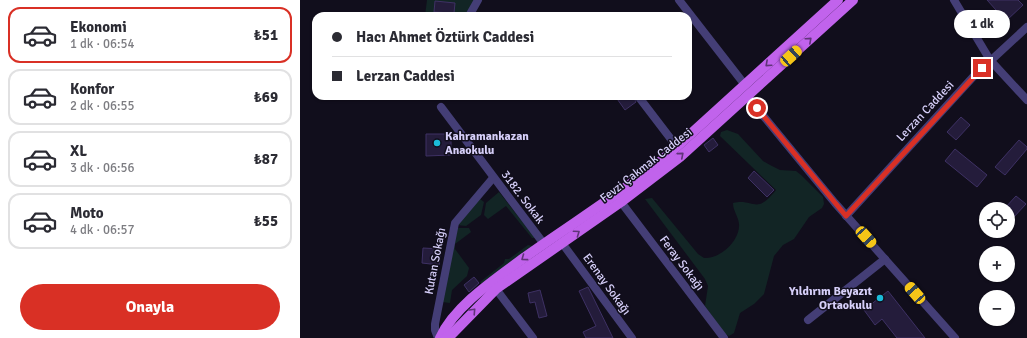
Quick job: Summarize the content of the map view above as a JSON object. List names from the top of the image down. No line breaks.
{"streets":{"main road":["Fevzi Çakmak Caddesi"],"street":["Lerzan Caddesi","3182. Sokak","Kutan Sokağı","Feray Sokağı","Erenay Sokağı"]},"crossings":[["Fevzi Çakmak Caddesi","3182. Sokak"],["Fevzi Çakmak Caddesi","Kutan Sokağı"],["Fevzi Çakmak Caddesi","Feray Sokağı"],["Fevzi Çakmak Caddesi","Erenay Sokağı"],["3182. Sokak","Kutan Sokağı"]],"places":["Kahramankazan Anaokulu","Yıldırım Beyazıt Ortaokulu"],"page":{"list":[{"name":"Ekonomi","note":"1 dk · 06:54","value":"₺51"},{"name":"Konfor","note":"2 dk · 06:55","value":"₺69"},{"name":"XL","note":"3 dk · 06:56","value":"₺87"},{"name":"Moto","note":"4 dk · 06:57","value":"₺55"}],"bubble":"1 dk","banner":["Hacı Ahmet Öztürk Caddesi","Lerzan Caddesi"],"map_buttons":["+","−"],"buttons":"Onayla"}}
